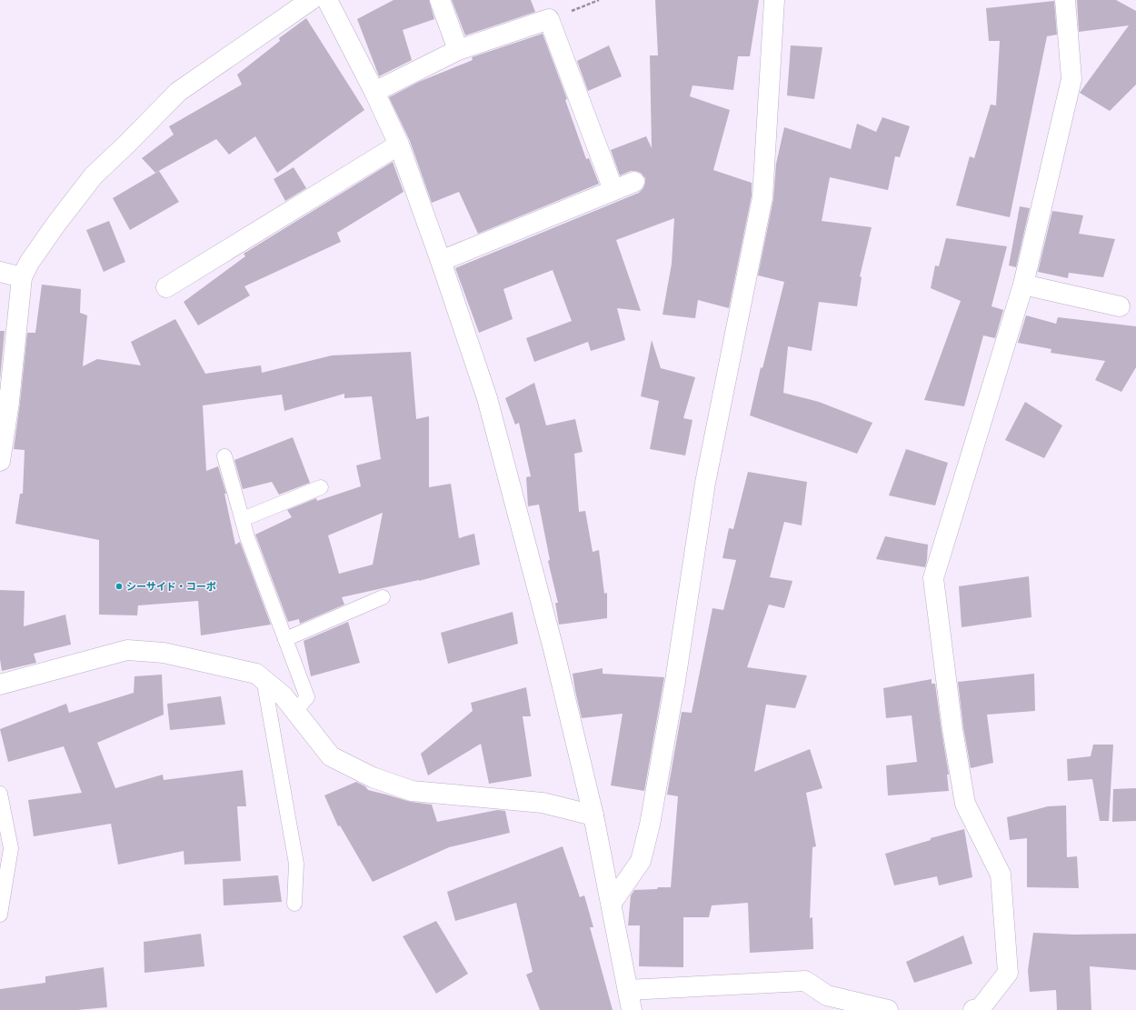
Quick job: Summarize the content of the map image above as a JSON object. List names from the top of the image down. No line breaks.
{"places":["シーサイド・コーポ"]}
